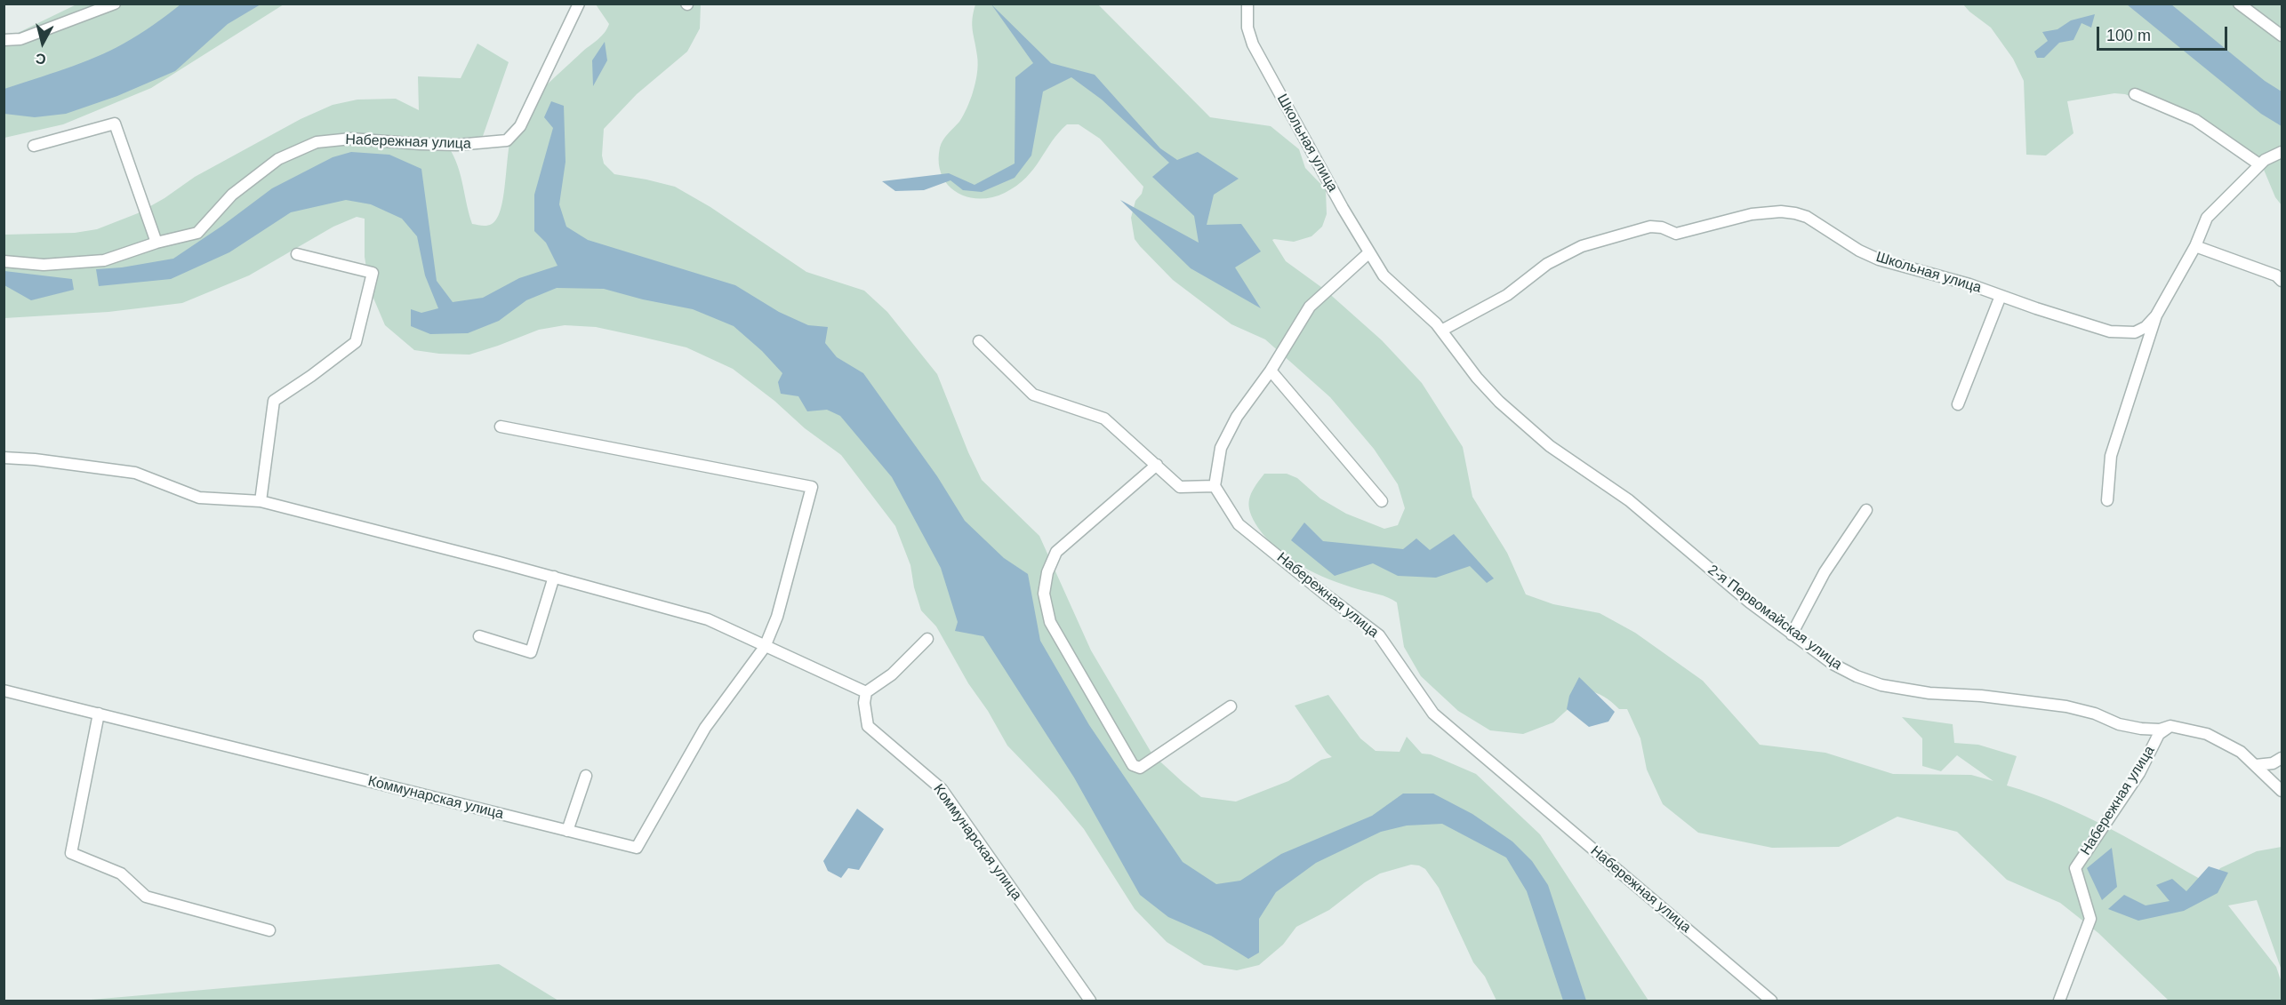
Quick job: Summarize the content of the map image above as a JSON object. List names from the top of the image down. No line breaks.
{"streets":{"street":["Набережная улица","Школьная улица","2-я Первомайская улица","Коммунарская улица"]},"crossings":[["Набережная улица","2-я Первомайская улица"],["Школьная улица","2-я Первомайская улица"]],"scale_bar":"100 m","north":"bottom"}
